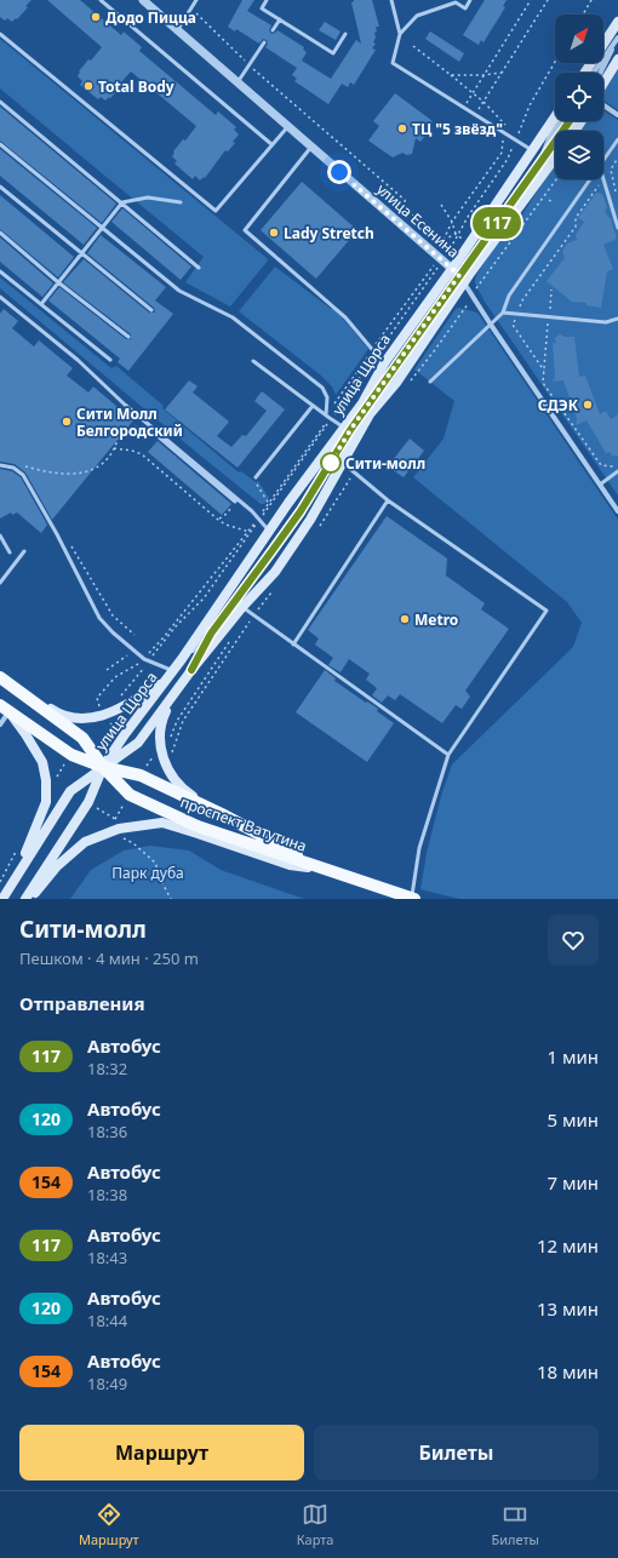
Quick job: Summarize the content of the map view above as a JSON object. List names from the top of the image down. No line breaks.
{"streets":{"main road":["улица Щорса","проспект Ватутина"],"street":["улица Есенина"]},"crossings":[["улица Есенина","улица Щорса"],["улица Щорса","проспект Ватутина"]],"parks":["Парк дуба"],"places":["Додо Пицца","Total Body","ТЦ \"5 звёзд\"","Lady Stretch","СДЭК","Сити Молл Белгородский","Сити-молл","Metro"],"lines":["bus line 117"],"north":"top right","page":{"on_map":"117","heading":[["Сити-молл","Пешком · 4 мин · 250 m"],"Отправления"],"list":[{"mark":"117","name":"Автобус","note":"18:32","value":"1 мин"},{"mark":"120","name":"Автобус","note":"18:36","value":"5 мин"},{"mark":"154","name":"Автобус","note":"18:38","value":"7 мин"},{"mark":"117","name":"Автобус","note":"18:43","value":"12 мин"},{"mark":"120","name":"Автобус","note":"18:44","value":"13 мин"},{"mark":"154","name":"Автобус","note":"18:49","value":"18 мин"}],"buttons":["Маршрут","Билеты"],"tabs":["Маршрут","Карта","Билеты"]}}
